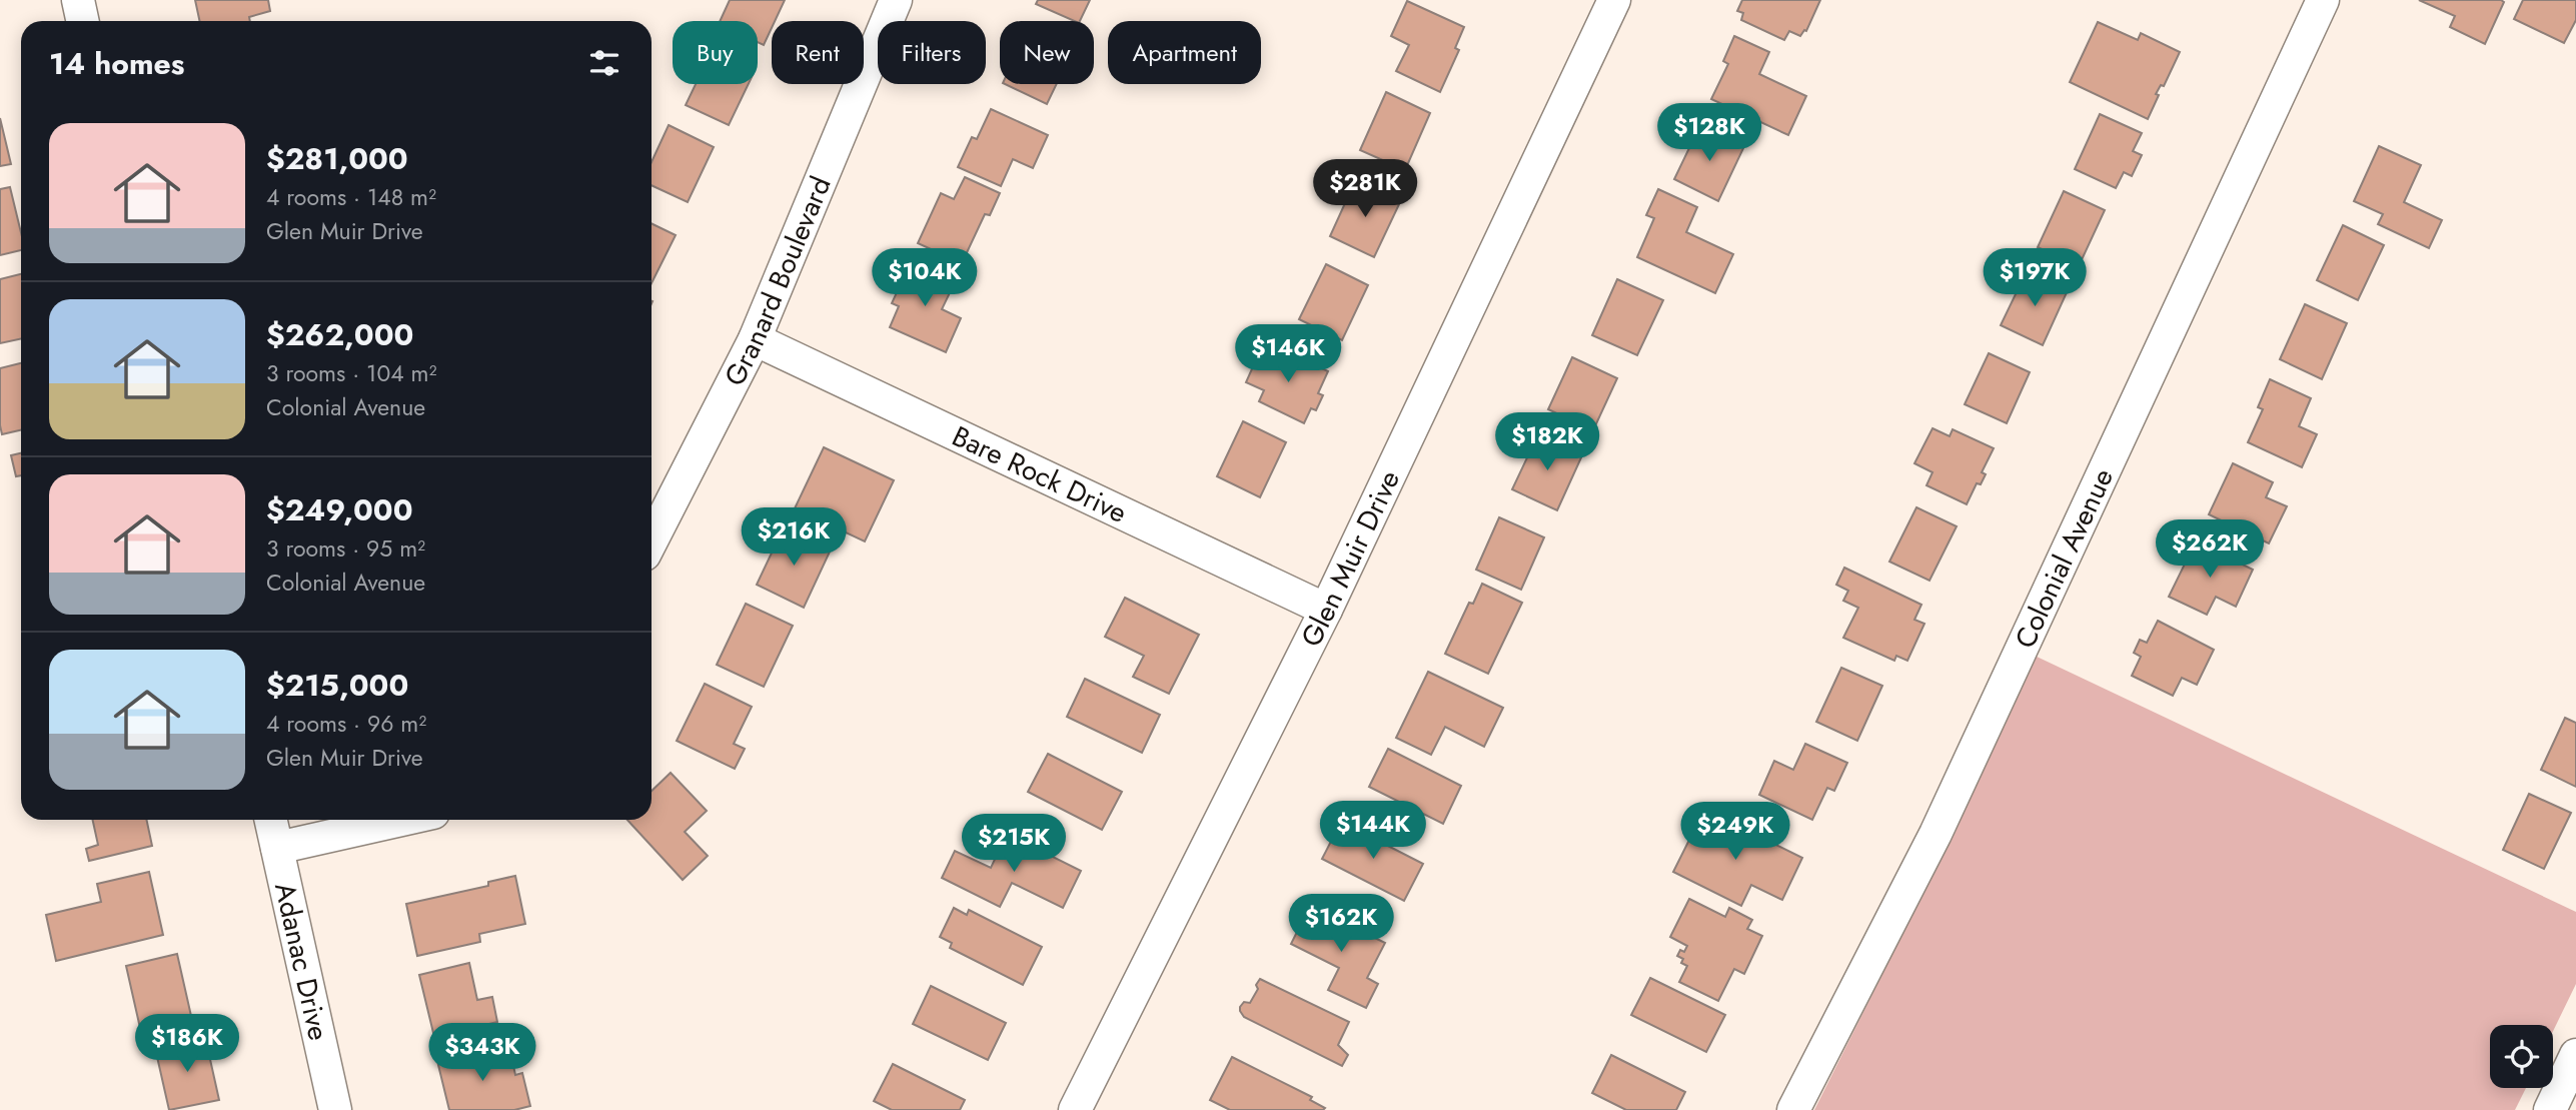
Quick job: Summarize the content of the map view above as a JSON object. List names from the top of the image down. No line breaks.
{"streets":{"street":["Granard Boulevard","Bare Rock Drive","Glen Muir Drive","Colonial Avenue","Adanac Drive"]},"crossings":[["Granard Boulevard","Bare Rock Drive"],["Bare Rock Drive","Glen Muir Drive"]],"page":{"chip":["Buy","Rent","Filters","New","Apartment"],"heading":"14 homes","price":["$128K","$281K","$104K","$197K","$146K","$182K","$216K","$262K","$144K","$249K","$215K","$162K","$186K","$343K"],"list":[{"name":"$281,000","note":"4 rooms · 148 m² · Glen Muir Drive"},{"name":"$262,000","note":"3 rooms · 104 m² · Colonial Avenue"},{"name":"$249,000","note":"3 rooms · 95 m² · Colonial Avenue"},{"name":"$215,000","note":"4 rooms · 96 m² · Glen Muir Drive"}]}}
